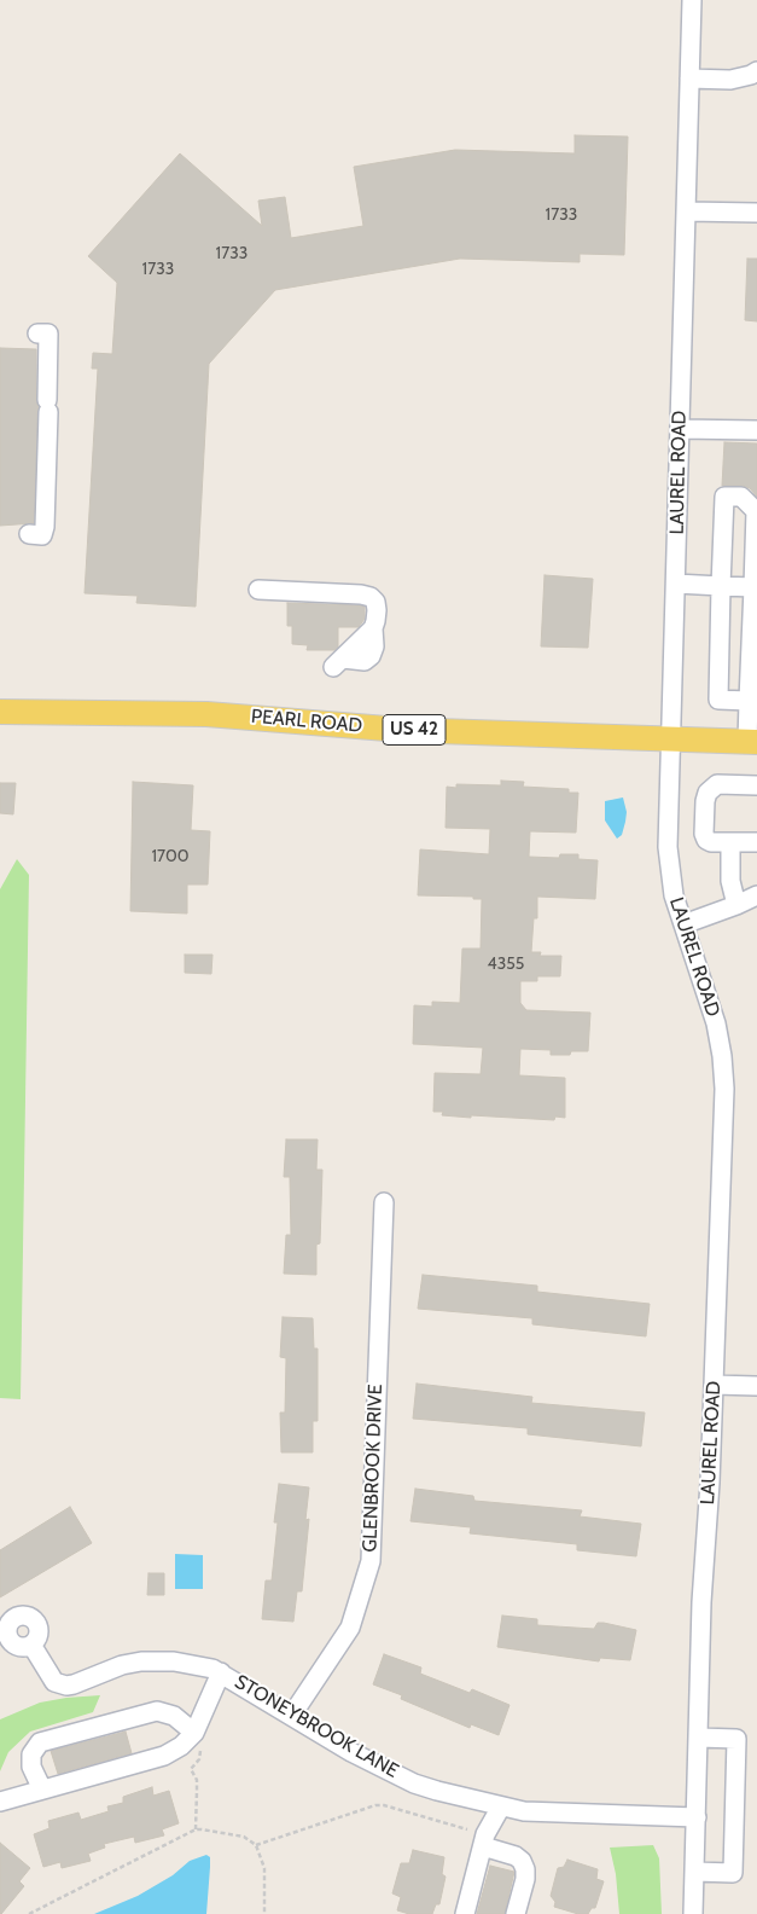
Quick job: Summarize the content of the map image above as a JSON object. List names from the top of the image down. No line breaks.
{"streets":{"main road":["PEARL ROAD","US 42"],"street":["LAUREL ROAD","GLENBROOK DRIVE","STONEYBROOK LANE"]},"crossings":[["LAUREL ROAD","PEARL ROAD"],["LAUREL ROAD","STONEYBROOK LANE"],["GLENBROOK DRIVE","STONEYBROOK LANE"]],"house_numbers":["1733","1733","1733","1700","4355"]}
